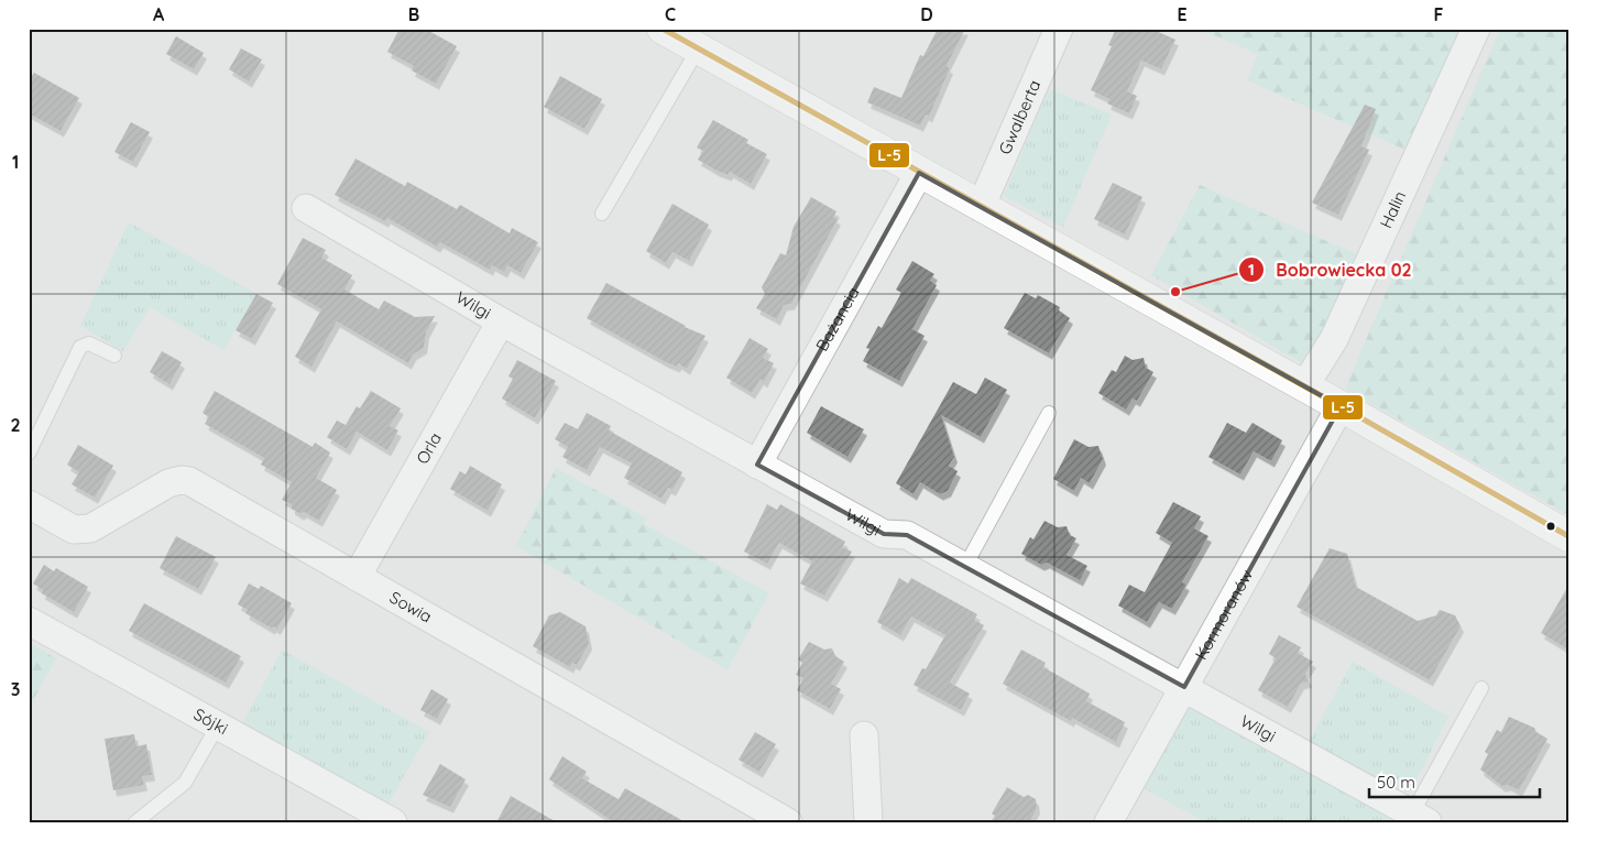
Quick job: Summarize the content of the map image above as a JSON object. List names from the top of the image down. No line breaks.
{"streets":{"street":["Gwalberta","Halin","Wilgi","Bażancia","Orla","Sowia","Kormoranów","Sójki"]},"crossings":[["Wilgi","Bażancia"],["Wilgi","Orla"],["Wilgi","Kormoranów"],["Orla","Sowia"]],"places":["Bobrowiecka 02"],"lines":["transit line L-5"],"scale_bar":"50 m","grid":{"columns":["A","B","C","D","E","F"],"rows":["1","2","3"]}}
